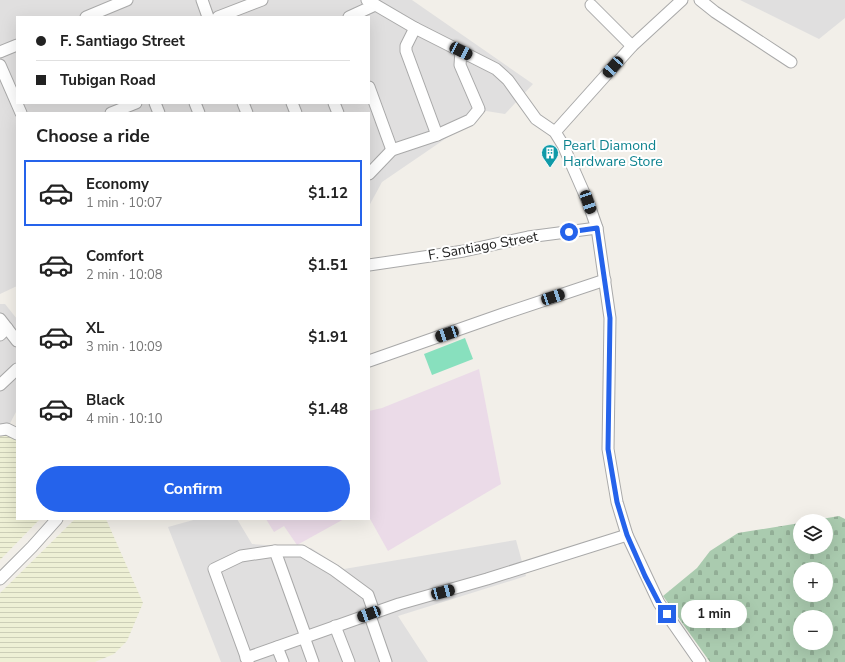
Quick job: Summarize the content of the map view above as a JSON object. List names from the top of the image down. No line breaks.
{"streets":{"street":["F. Santiago Street"]},"places":{"building":["Pearl Diamond Hardware Store"]},"page":{"banner":["F. Santiago Street","Tubigan Road"],"heading":"Choose a ride","list":[{"name":"Economy","note":"1 min · 10:07","value":"$1.12"},{"name":"Comfort","note":"2 min · 10:08","value":"$1.51"},{"name":"XL","note":"3 min · 10:09","value":"$1.91"},{"name":"Black","note":"4 min · 10:10","value":"$1.48"}],"buttons":"Confirm","map_buttons":["+","−"],"bubble":"1 min"}}
